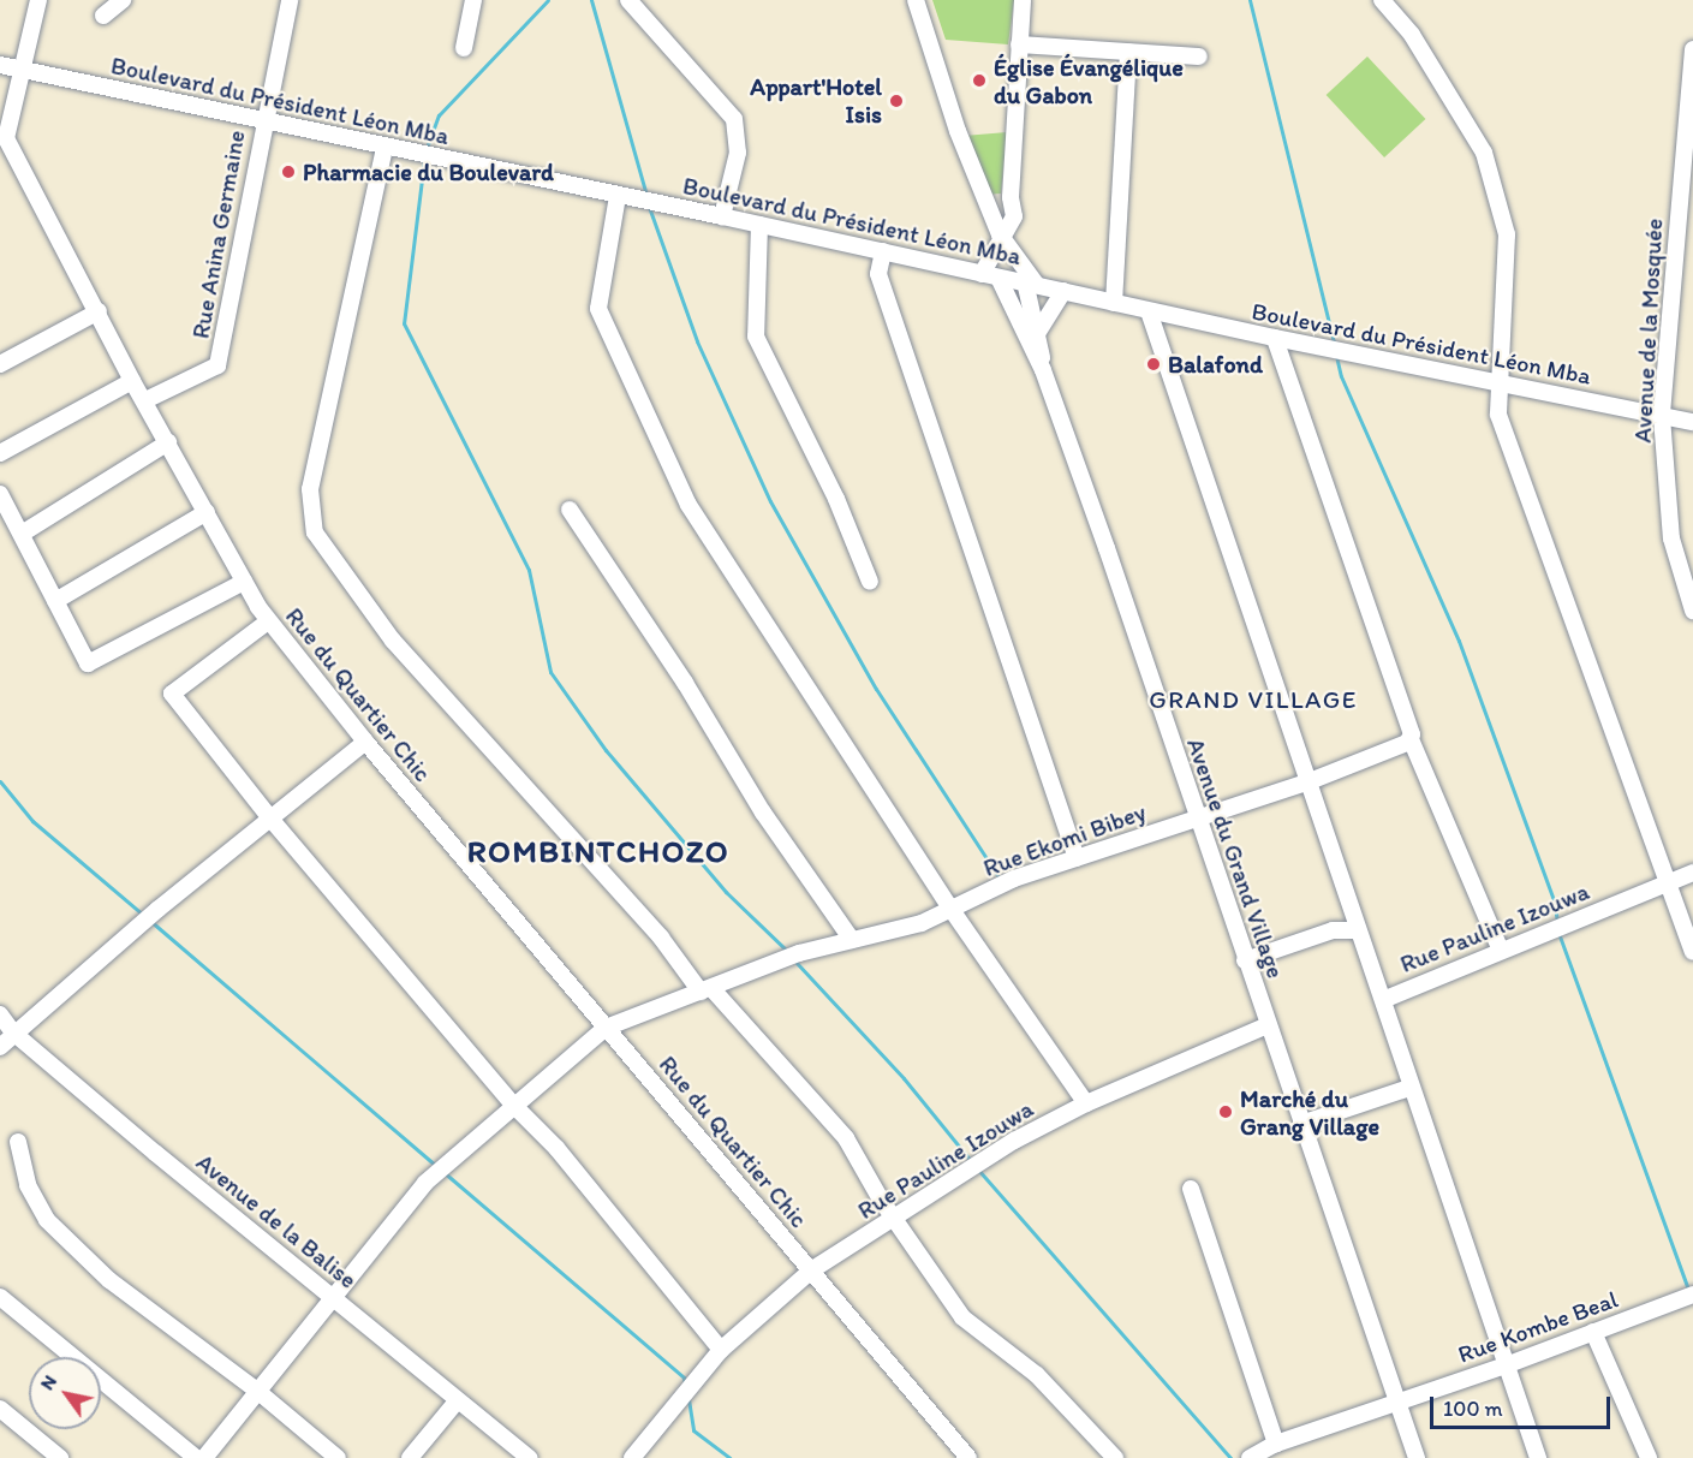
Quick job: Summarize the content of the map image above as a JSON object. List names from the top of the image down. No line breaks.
{"streets":{"street":["Boulevard du Président Léon Mba","Rue Anina Germaine","Avenue de la Mosquée","Rue du Quartier Chic","Rue Ekomi Bibey","Avenue du Grand Village","Rue Pauline Izouwa","Avenue de la Balise","Rue Kombe Beal"]},"crossings":[["Boulevard du Président Léon Mba","Rue Anina Germaine"],["Boulevard du Président Léon Mba","Avenue de la Mosquée"],["Boulevard du Président Léon Mba","Rue du Quartier Chic"],["Boulevard du Président Léon Mba","Avenue du Grand Village"],["Rue Anina Germaine","Rue du Quartier Chic"],["Rue du Quartier Chic","Rue Ekomi Bibey"],["Rue du Quartier Chic","Rue Pauline Izouwa"],["Rue Ekomi Bibey","Avenue du Grand Village"],["Rue Ekomi Bibey","Avenue de la Balise"],["Avenue du Grand Village","Rue Pauline Izouwa"],["Avenue du Grand Village","Rue Kombe Beal"],["Rue Pauline Izouwa","Rue Kombe Beal"]],"districts":["GRAND VILLAGE","ROMBINTCHOZO"],"places":["Église Évangélique du Gabon","Appart'Hotel Isis","Pharmacie du Boulevard","Balafond","Marché du Grang Village"],"scale_bar":"100 m","north":"top left"}
